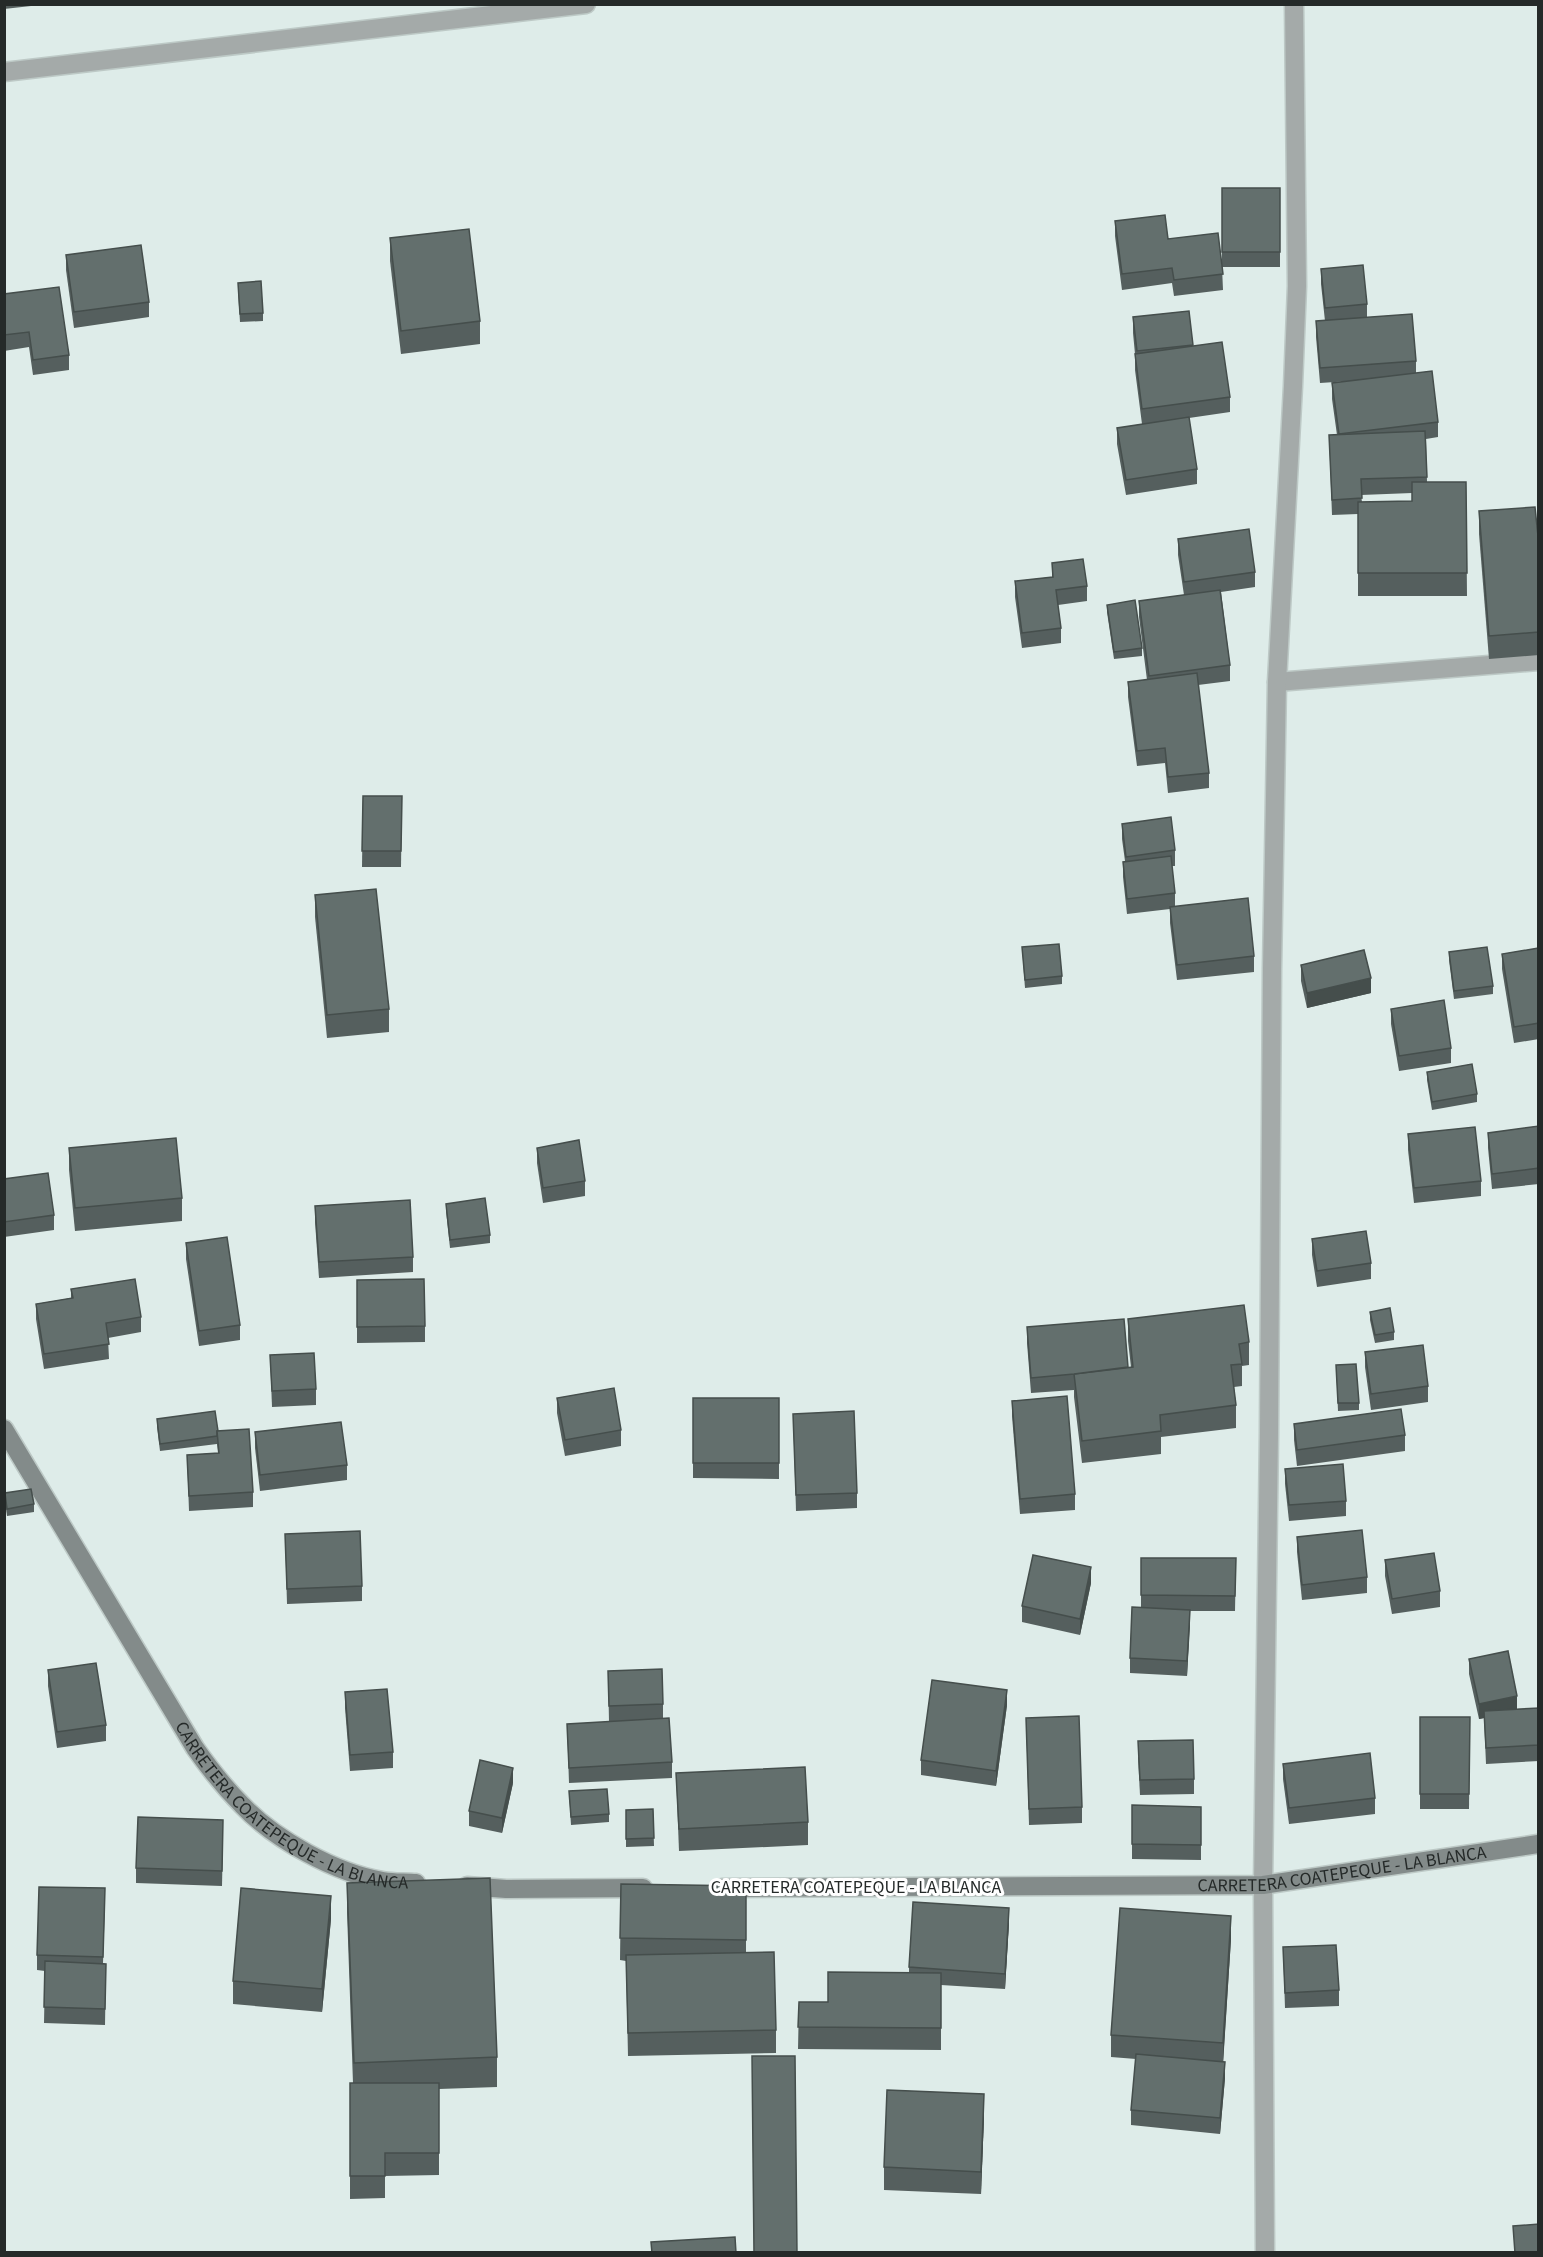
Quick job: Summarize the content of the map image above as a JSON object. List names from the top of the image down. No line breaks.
{"streets":{"main road":["CARRETERA COATEPEQUE - LA BLANCA"]}}
